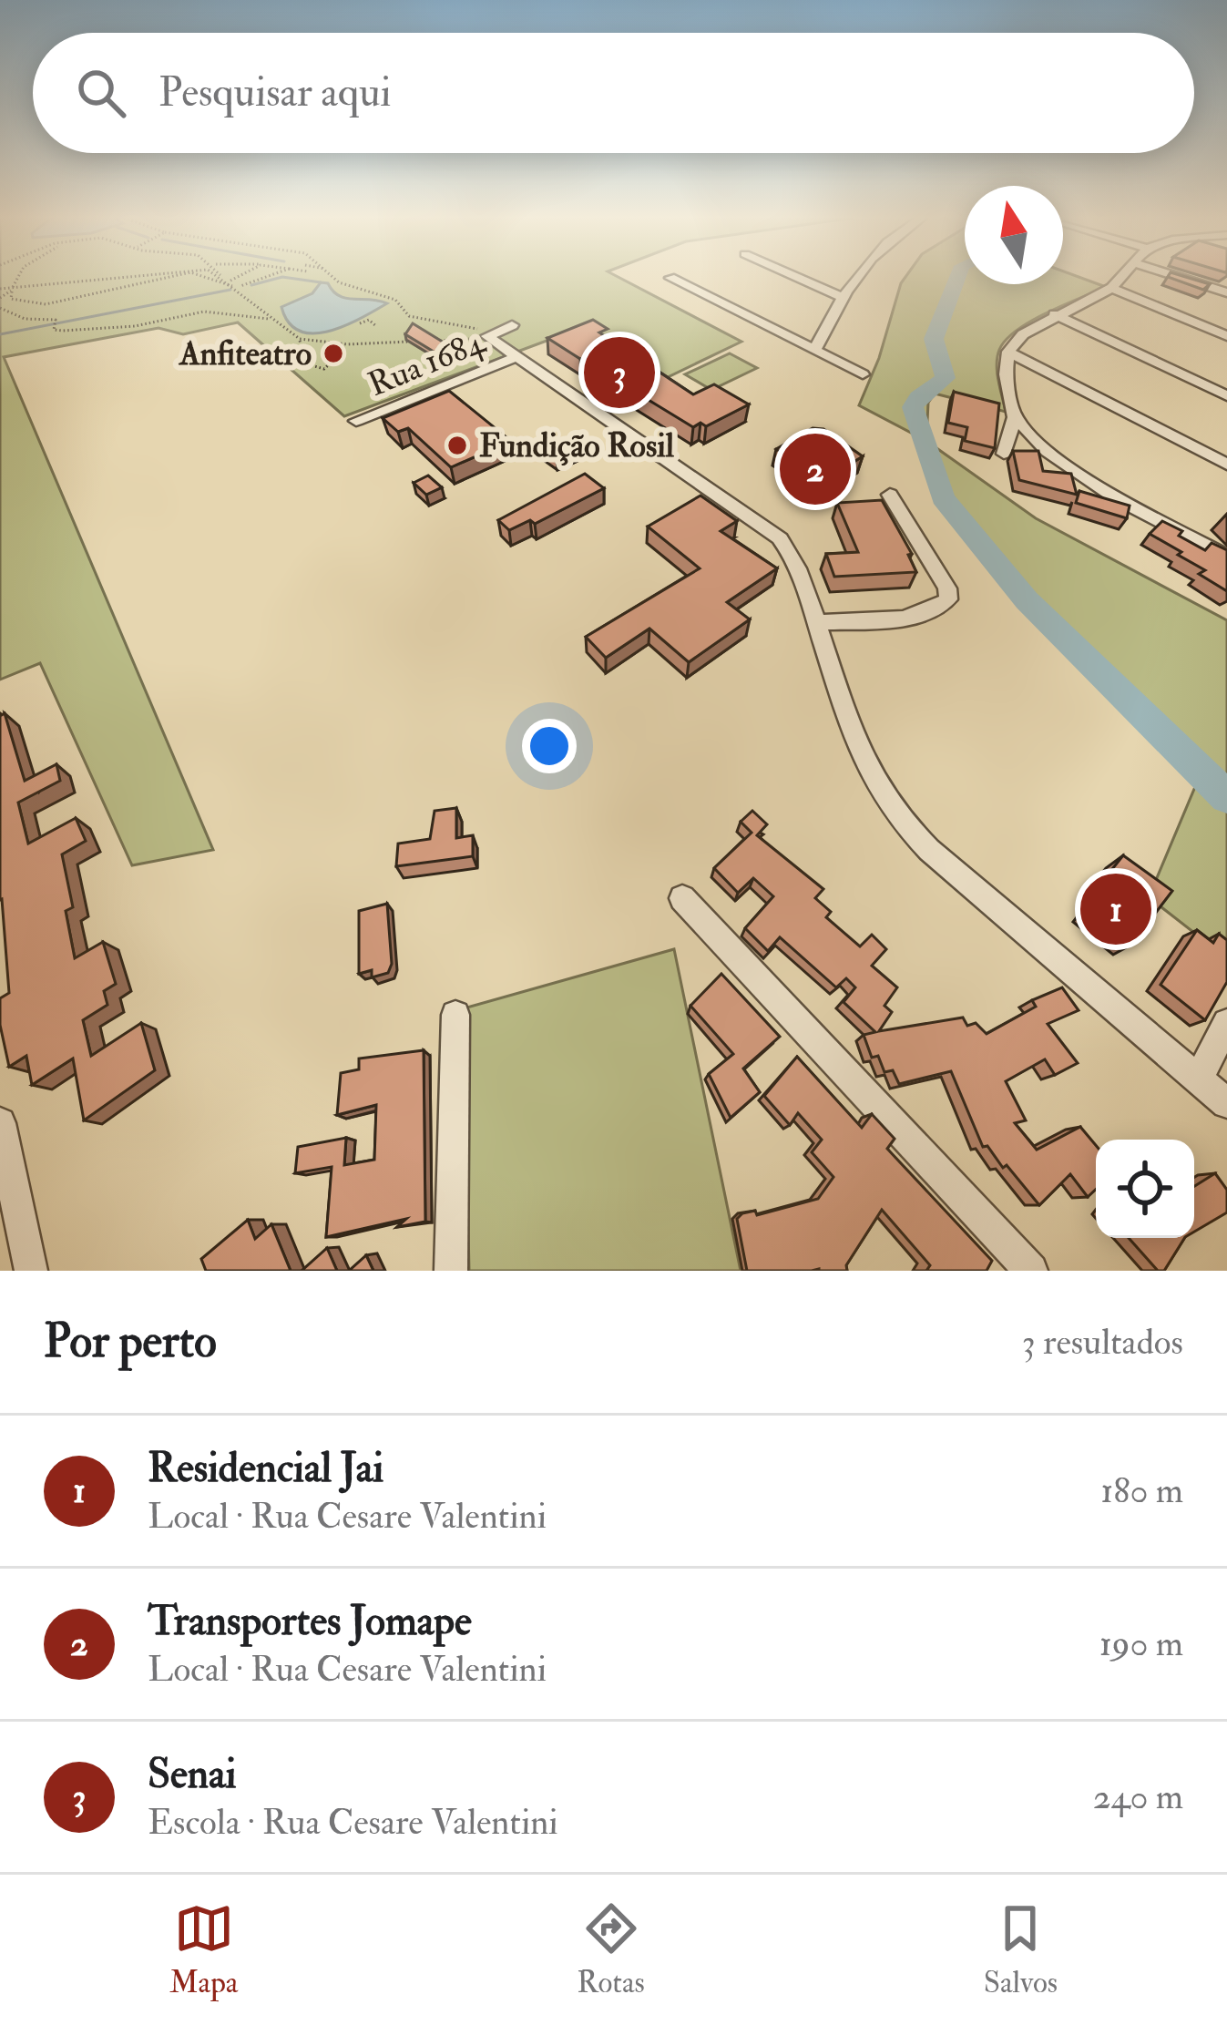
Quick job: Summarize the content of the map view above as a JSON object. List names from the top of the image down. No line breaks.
{"streets":{"street":["Rua 1684"]},"places":["Anfiteatro","Fundição Rosil"],"north":"top","page":{"search":"Pesquisar aqui","pins":["3","2","1"],"heading":["Por perto","3 resultados"],"list":[{"mark":"1","name":"Residencial Jai","note":"Local · Rua Cesare Valentini","value":"180 m"},{"mark":"2","name":"Transportes Jomape","note":"Local · Rua Cesare Valentini","value":"190 m"},{"mark":"3","name":"Senai","note":"Escola · Rua Cesare Valentini","value":"240 m"}],"nav":["Mapa","Rotas","Salvos"]}}
